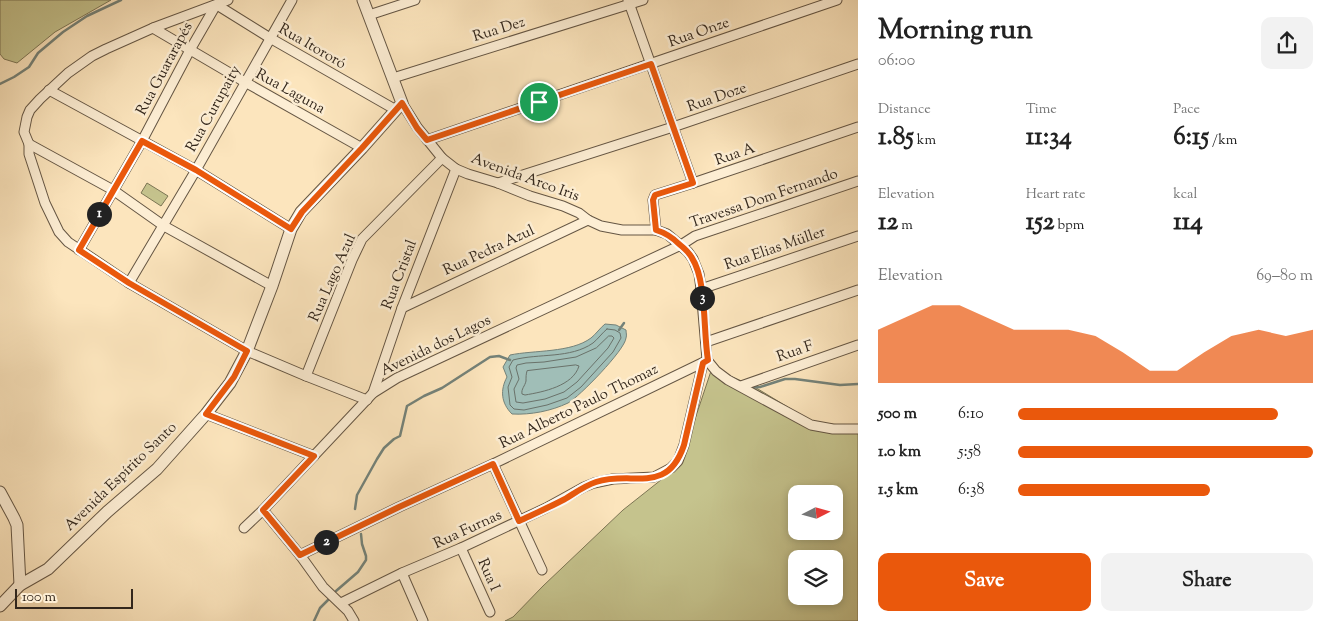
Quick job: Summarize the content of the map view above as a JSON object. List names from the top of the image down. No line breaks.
{"streets":{"street":["Rua Dez","Rua Onze","Rua Itororó","Rua Guararapés","Rua Laguna","Rua Doze","Rua Curupaity","Rua A","Avenida Arco Iris","Travessa Dom Fernando","Rua Elias Müller","Rua Pedra Azul","Rua Cristal","Rua Lago Azul","Avenida dos Lagos","Rua F","Rua Alberto Paulo Thomaz","Avenida Espírito Santo","Rua Furnas","Rua I"]},"crossings":[["Rua Dez","Avenida Arco Iris"],["Rua Onze","Avenida Arco Iris"],["Rua Itororó","Rua Guararapés"],["Rua Itororó","Rua Curupaity"],["Rua Itororó","Avenida Arco Iris"],["Rua Itororó","Avenida Espírito Santo"],["Rua Guararapés","Rua Laguna"],["Rua Laguna","Rua Curupaity"],["Rua Laguna","Avenida Espírito Santo"],["Rua Doze","Avenida Arco Iris"],["Rua A","Avenida Arco Iris"],["Avenida Arco Iris","Travessa Dom Fernando"],["Avenida Arco Iris","Rua Pedra Azul"],["Avenida Arco Iris","Rua Cristal"],["Avenida Arco Iris","Rua Lago Azul"],["Avenida Arco Iris","Avenida dos Lagos"],["Avenida Arco Iris","Avenida Espírito Santo"],["Avenida Arco Iris","Rua Furnas"],["Travessa Dom Fernando","Avenida dos Lagos"],["Travessa Dom Fernando","Rua Furnas"],["Rua Elias Müller","Rua Furnas"],["Rua Pedra Azul","Rua Cristal"],["Rua Cristal","Avenida dos Lagos"],["Avenida dos Lagos","Rua Furnas"],["Rua Alberto Paulo Thomaz","Rua Furnas"],["Rua Furnas","Rua I"]],"scale_bar":"100 m","north":"right","page":{"heading":["Morning run","06:00"],"stats":[["Distance","1.85 km"],["Time","11:34"],["Pace","6:15 /km"],["Elevation","12 m"],["Heart rate","152 bpm"],["kcal","114"]],"pins":["1","3","2"],"chart":["Elevation","69–80 m"],"list":[{"name":"500 m","note":"6:10"},{"name":"1.0 km","note":"5:58"},{"name":"1.5 km","note":"6:38"}],"buttons":["Save","Share"],"scale":"100 m"}}
